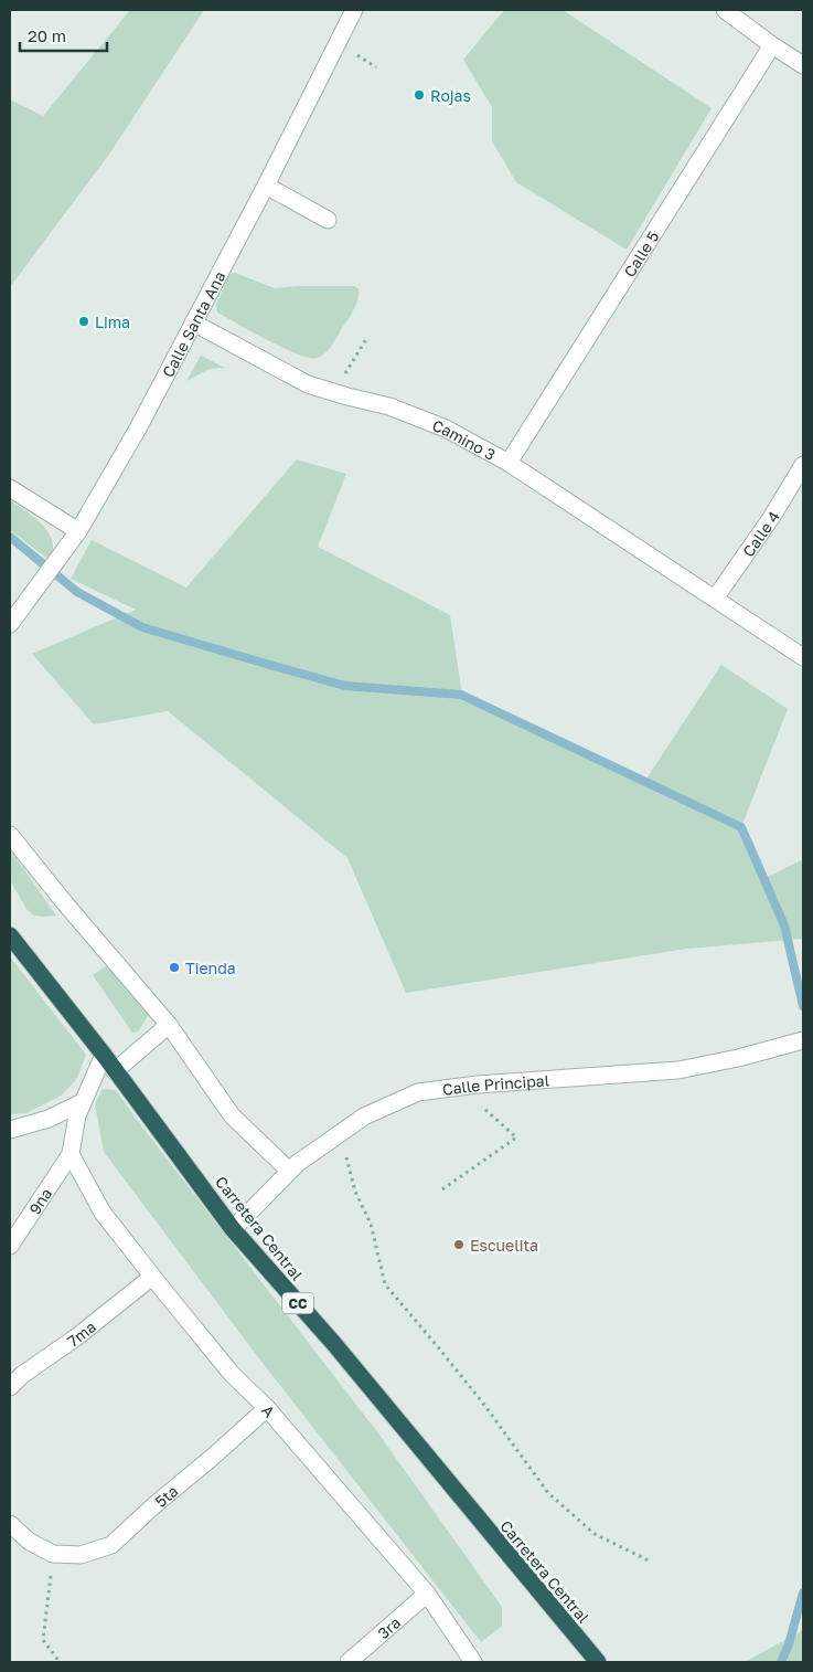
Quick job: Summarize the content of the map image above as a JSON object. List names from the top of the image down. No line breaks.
{"streets":{"highway":["Carretera Central","CC"],"street":["Calle 5","Calle Santa Ana","Camino 3","Calle 4","Calle Principal","9na","7ma","A","5ta","3ra"]},"crossings":[["Calle 5","Camino 3"],["Calle Santa Ana","Camino 3"],["Camino 3","Calle 4"],["Calle Principal","Carretera Central"],["9na","A"],["7ma","A"],["A","5ta"],["A","3ra"]],"places":["Rojas","Lima","Tienda","Escuelita"],"scale_bar":"20 m"}
